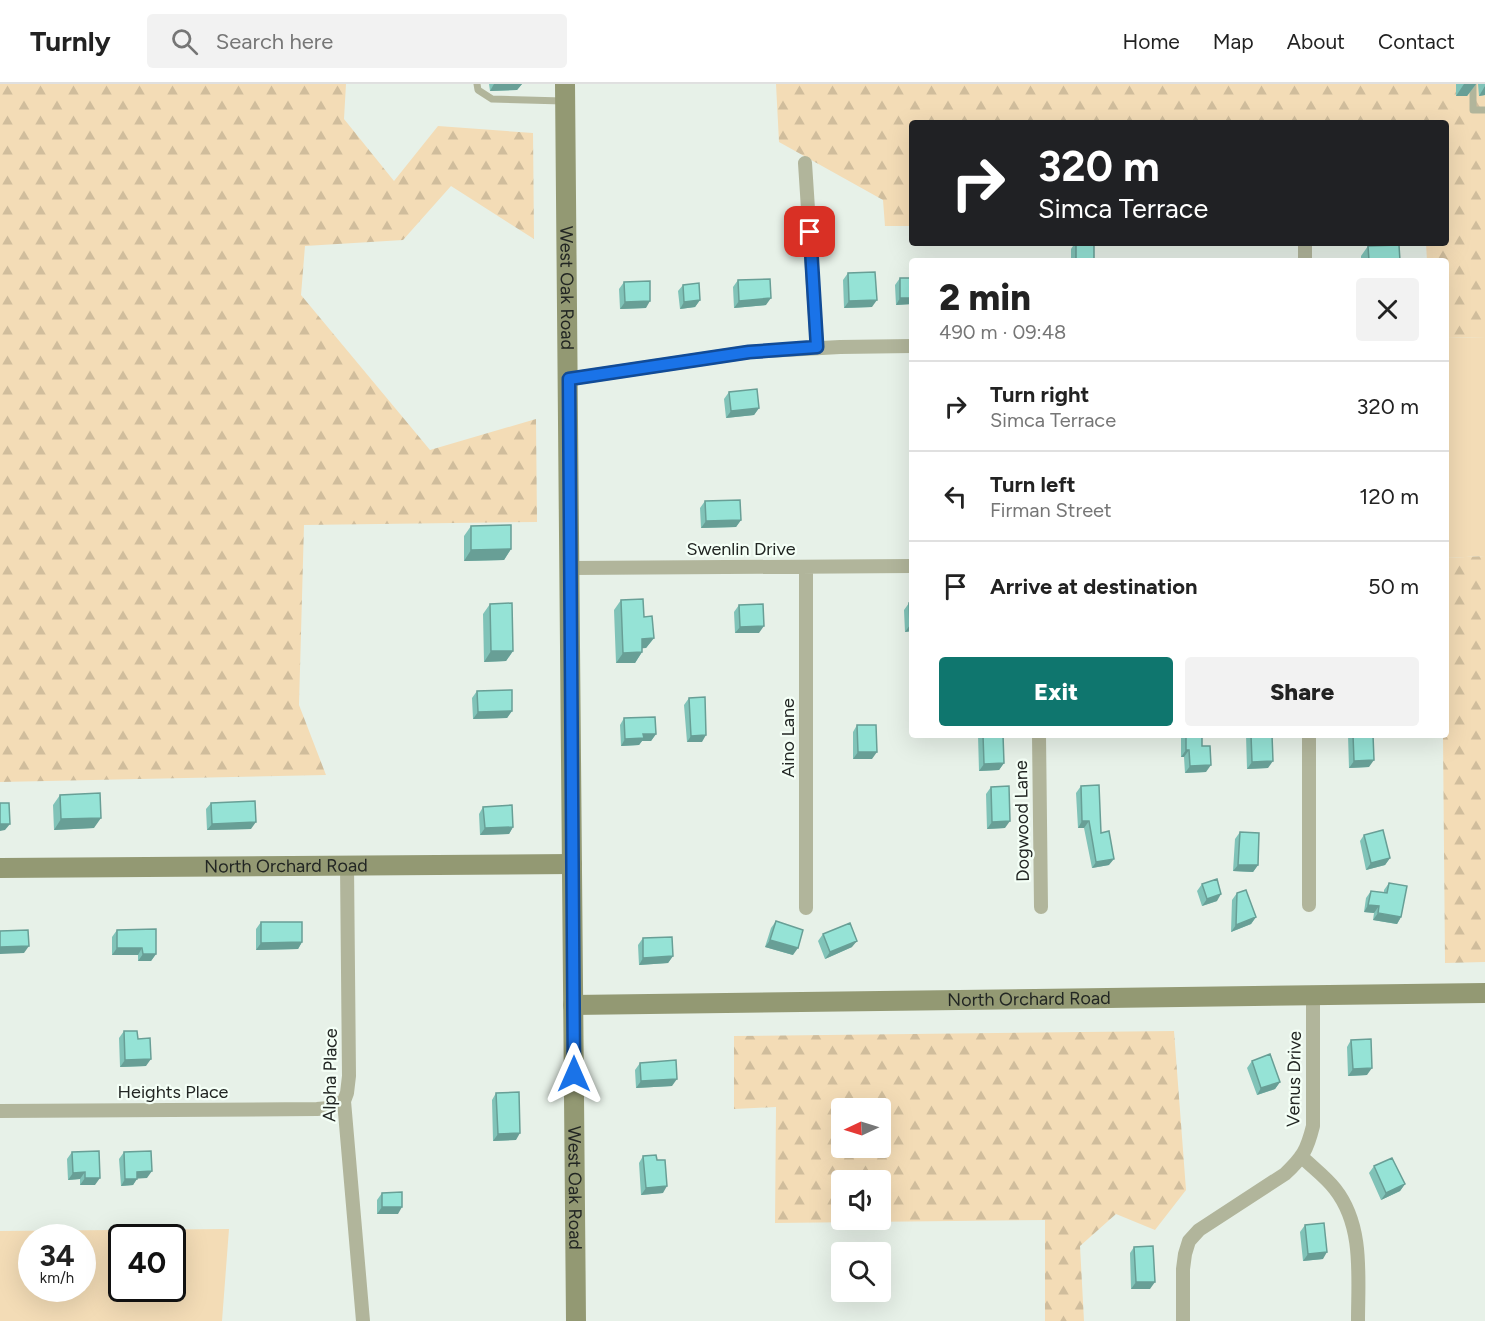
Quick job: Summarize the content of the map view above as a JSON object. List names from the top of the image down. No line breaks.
{"streets":{"street":["West Oak Road","Swenlin Drive","Aino Lane","Dogwood Lane","North Orchard Road","Alpha Place","Venus Drive","Heights Place"]},"crossings":[["West Oak Road","Swenlin Drive"],["West Oak Road","North Orchard Road"],["Swenlin Drive","Aino Lane"],["North Orchard Road","Alpha Place"],["North Orchard Road","Venus Drive"],["Alpha Place","Heights Place"]],"north":"left","page":{"header":"Turnly","search":"Search here","nav":["Home","Map","About","Contact"],"turn":["320 m","Simca Terrace"],"heading":["2 min","490 m · 09:48"],"list":[{"name":"Turn right","note":"Simca Terrace","value":"320 m"},{"name":"Turn left","note":"Firman Street","value":"120 m"},{"name":"Arrive at destination","value":"50 m"}],"buttons":["Exit","Share"],"speed":"34 km/h","limit":"40"}}
